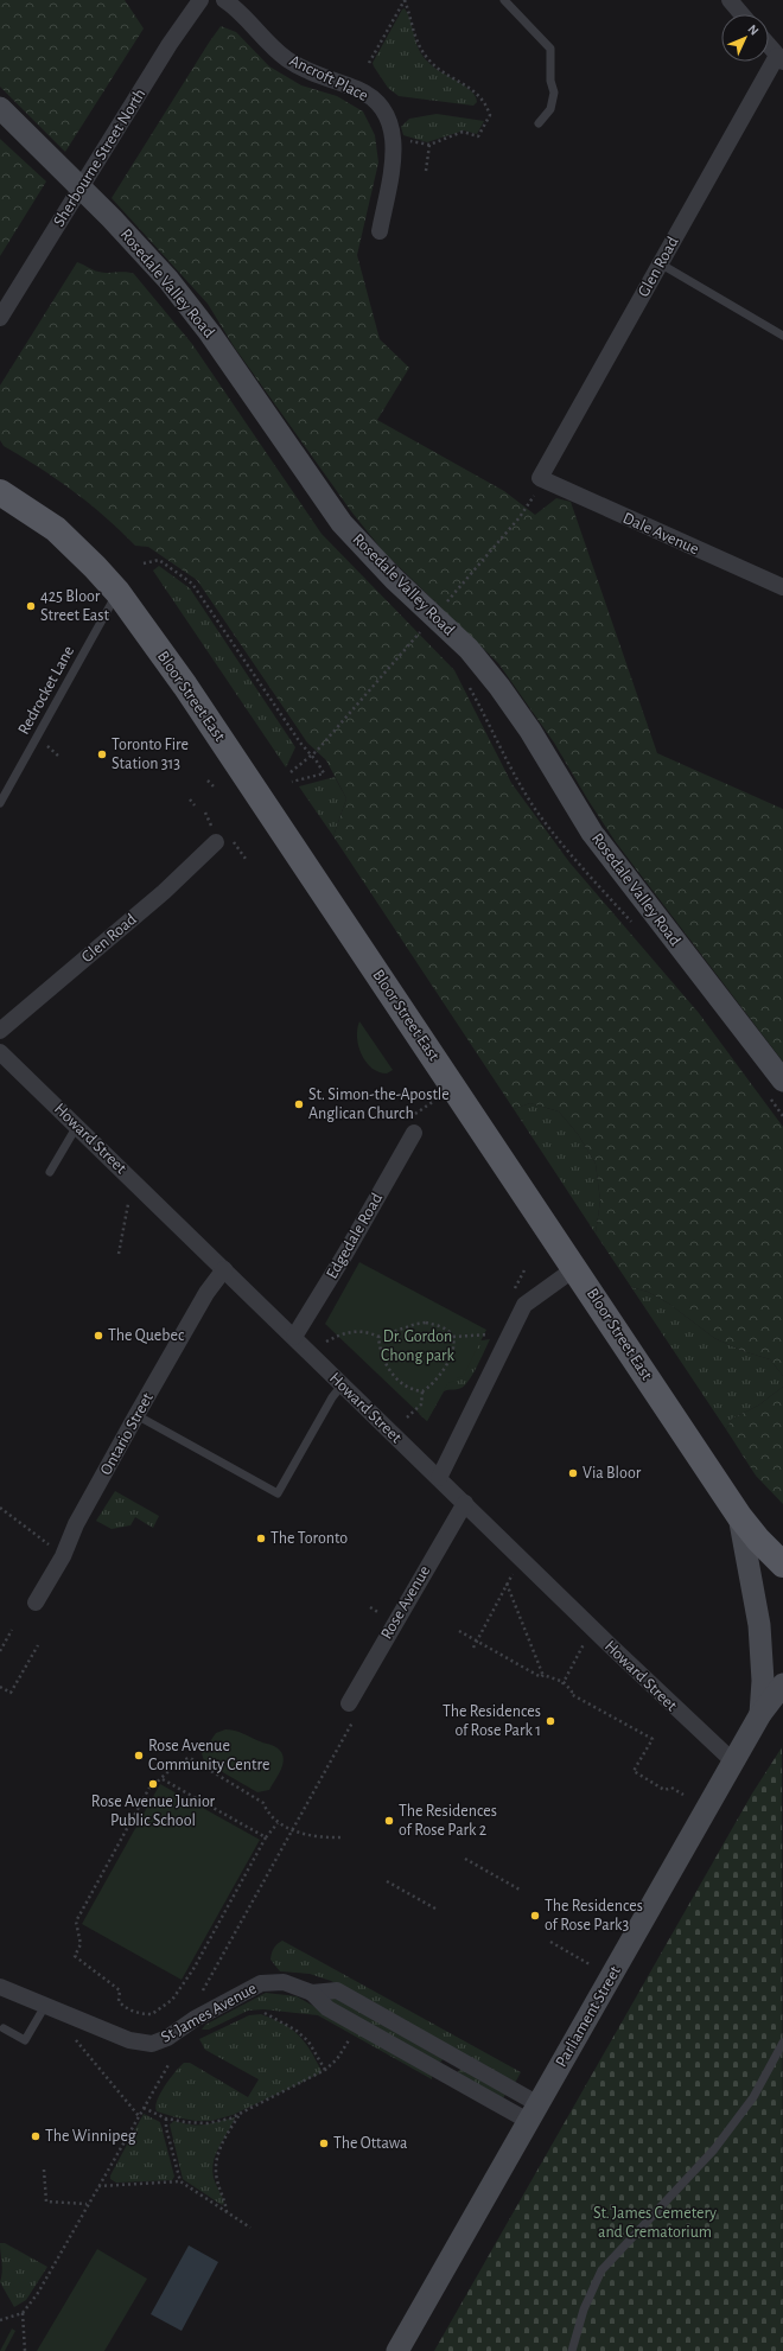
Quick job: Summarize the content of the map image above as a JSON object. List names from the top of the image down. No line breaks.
{"streets":{"main road":["Bloor Street East"],"street":["Ancroft Place","Sherbourne Street North","Glen Road","Rosedale Valley Road","Dale Avenue","Howard Street","Edgedale Road","Ontario Street","Rose Avenue","St James Avenue","Parliament Street"],"lane":["Redrocket Lane"]},"crossings":[["Glen Road","Dale Avenue"],["Redrocket Lane","Bloor Street East"],["Howard Street","Edgedale Road"],["Howard Street","Ontario Street"],["Howard Street","Rose Avenue"],["Howard Street","Parliament Street"],["St James Avenue","Parliament Street"]],"parks":["Dr. Gordon Chong park","St. James Cemetery and Crematorium"],"places":["425 Bloor Street East","Toronto Fire Station 313","St. Simon-the-Apostle Anglican Church","The Quebec","Via Bloor","The Toronto","The Residences of Rose Park 1","Rose Avenue Community Centre","Rose Avenue Junior Public School","The Residences of Rose Park 2","The Residences of Rose Park3","The Winnipeg","The Ottawa"],"north":"top right"}
